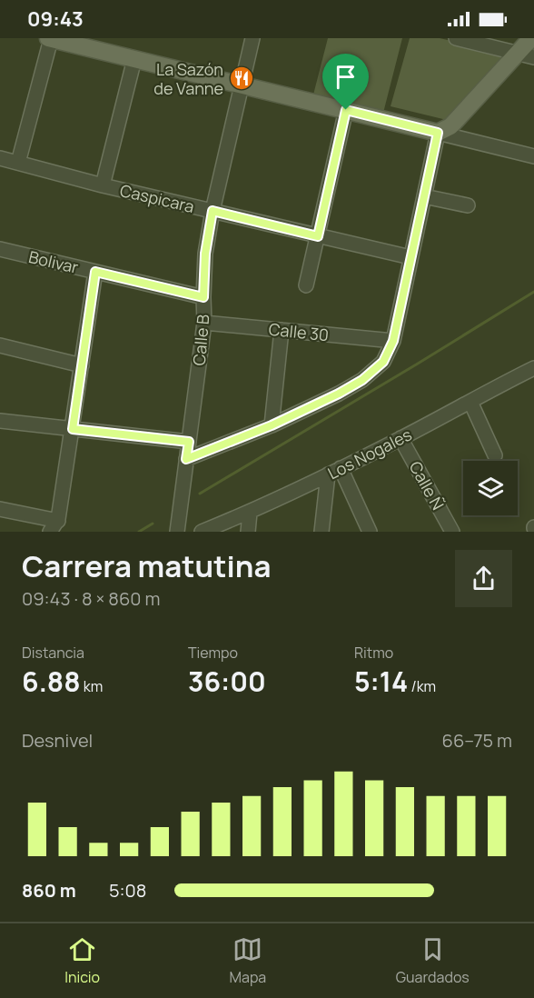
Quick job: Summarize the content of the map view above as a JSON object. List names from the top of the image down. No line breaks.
{"streets":{"street":["Caspicara","Bolivar","Calle 30","Calle B","Los Nogales","Calle Ñ"]},"crossings":[["Caspicara","Calle B"],["Bolivar","Calle B"],["Calle 30","Calle B"],["Los Nogales","Calle Ñ"]],"places":{"restaurant":["La Sazón de Vanne"]},"page":{"status":"09:43","heading":["Carrera matutina","09:43 · 8 × 860 m"],"stats":[["Distancia","6.88 km"],["Tiempo","36:00"],["Ritmo","5:14 /km"]],"chart":["Desnivel","66–75 m"],"list":[{"name":"860 m","note":"5:08"}],"tabs":["Inicio","Mapa","Guardados"]}}
